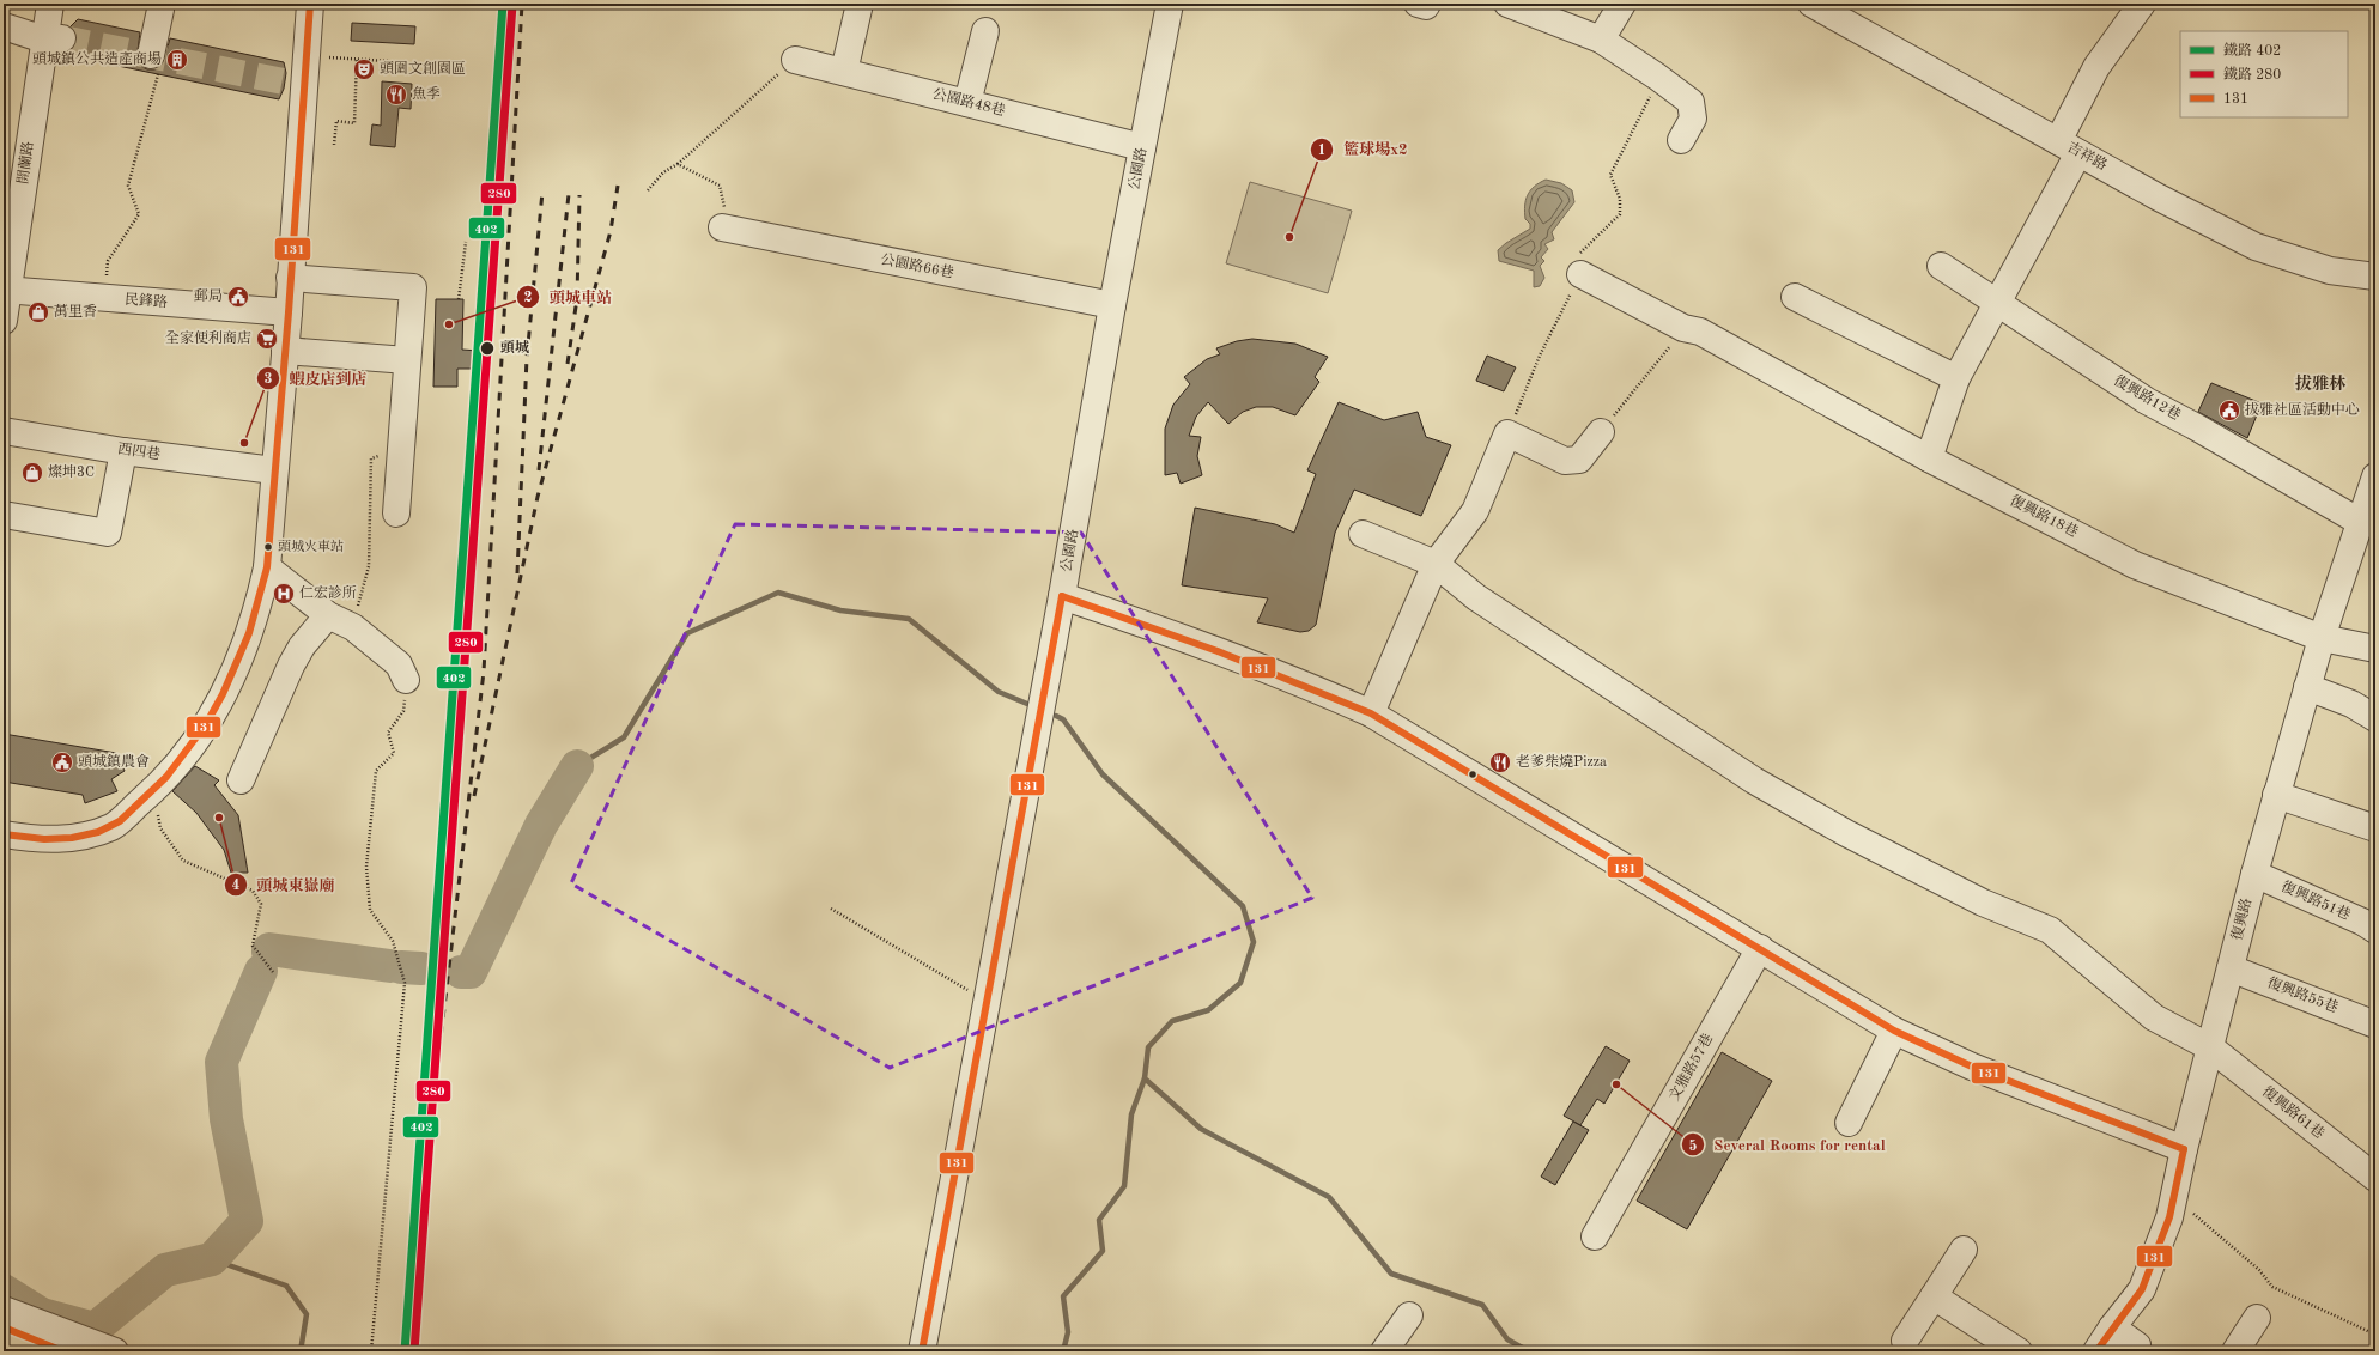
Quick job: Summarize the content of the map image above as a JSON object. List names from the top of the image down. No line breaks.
{"streets":{"street":["公園路48巷","吉祥路","開蘭路","公園路","公園路66巷","民鋒路","復興路12巷","西四巷","復興路18巷","復興路51巷","復興路","復興路55巷","文雅路57巷","復興路61巷"]},"crossings":[["公園路48巷","公園路"],["開蘭路","民鋒路"],["公園路","公園路66巷"],["復興路12巷","復興路"],["復興路18巷","復興路"],["復興路51巷","復興路"],["復興路","復興路55巷"],["復興路","復興路61巷"]],"districts":["拔雅林"],"places":{"building":["頭城鎮公共造產商場"],"theatre":["頭圍文創園區"],"restaurant":["魚季","老爹柴燒Pizza"],"other":["籃球場x2","頭城車站","頭城","蝦皮店到店","頭城火車站","頭城東嶽廟","Several Rooms for rental"],"public building":["郵局","拔雅社區活動中心","頭城鎮農會"],"shop":["萬里香","燦坤3C"],"supermarket":["全家便利商店"],"hospital":["仁宏診所"]},"lines":["rail line 402","transit line 131","rail line 280"],"legend":["鐵路 402","鐵路 280","131"]}
